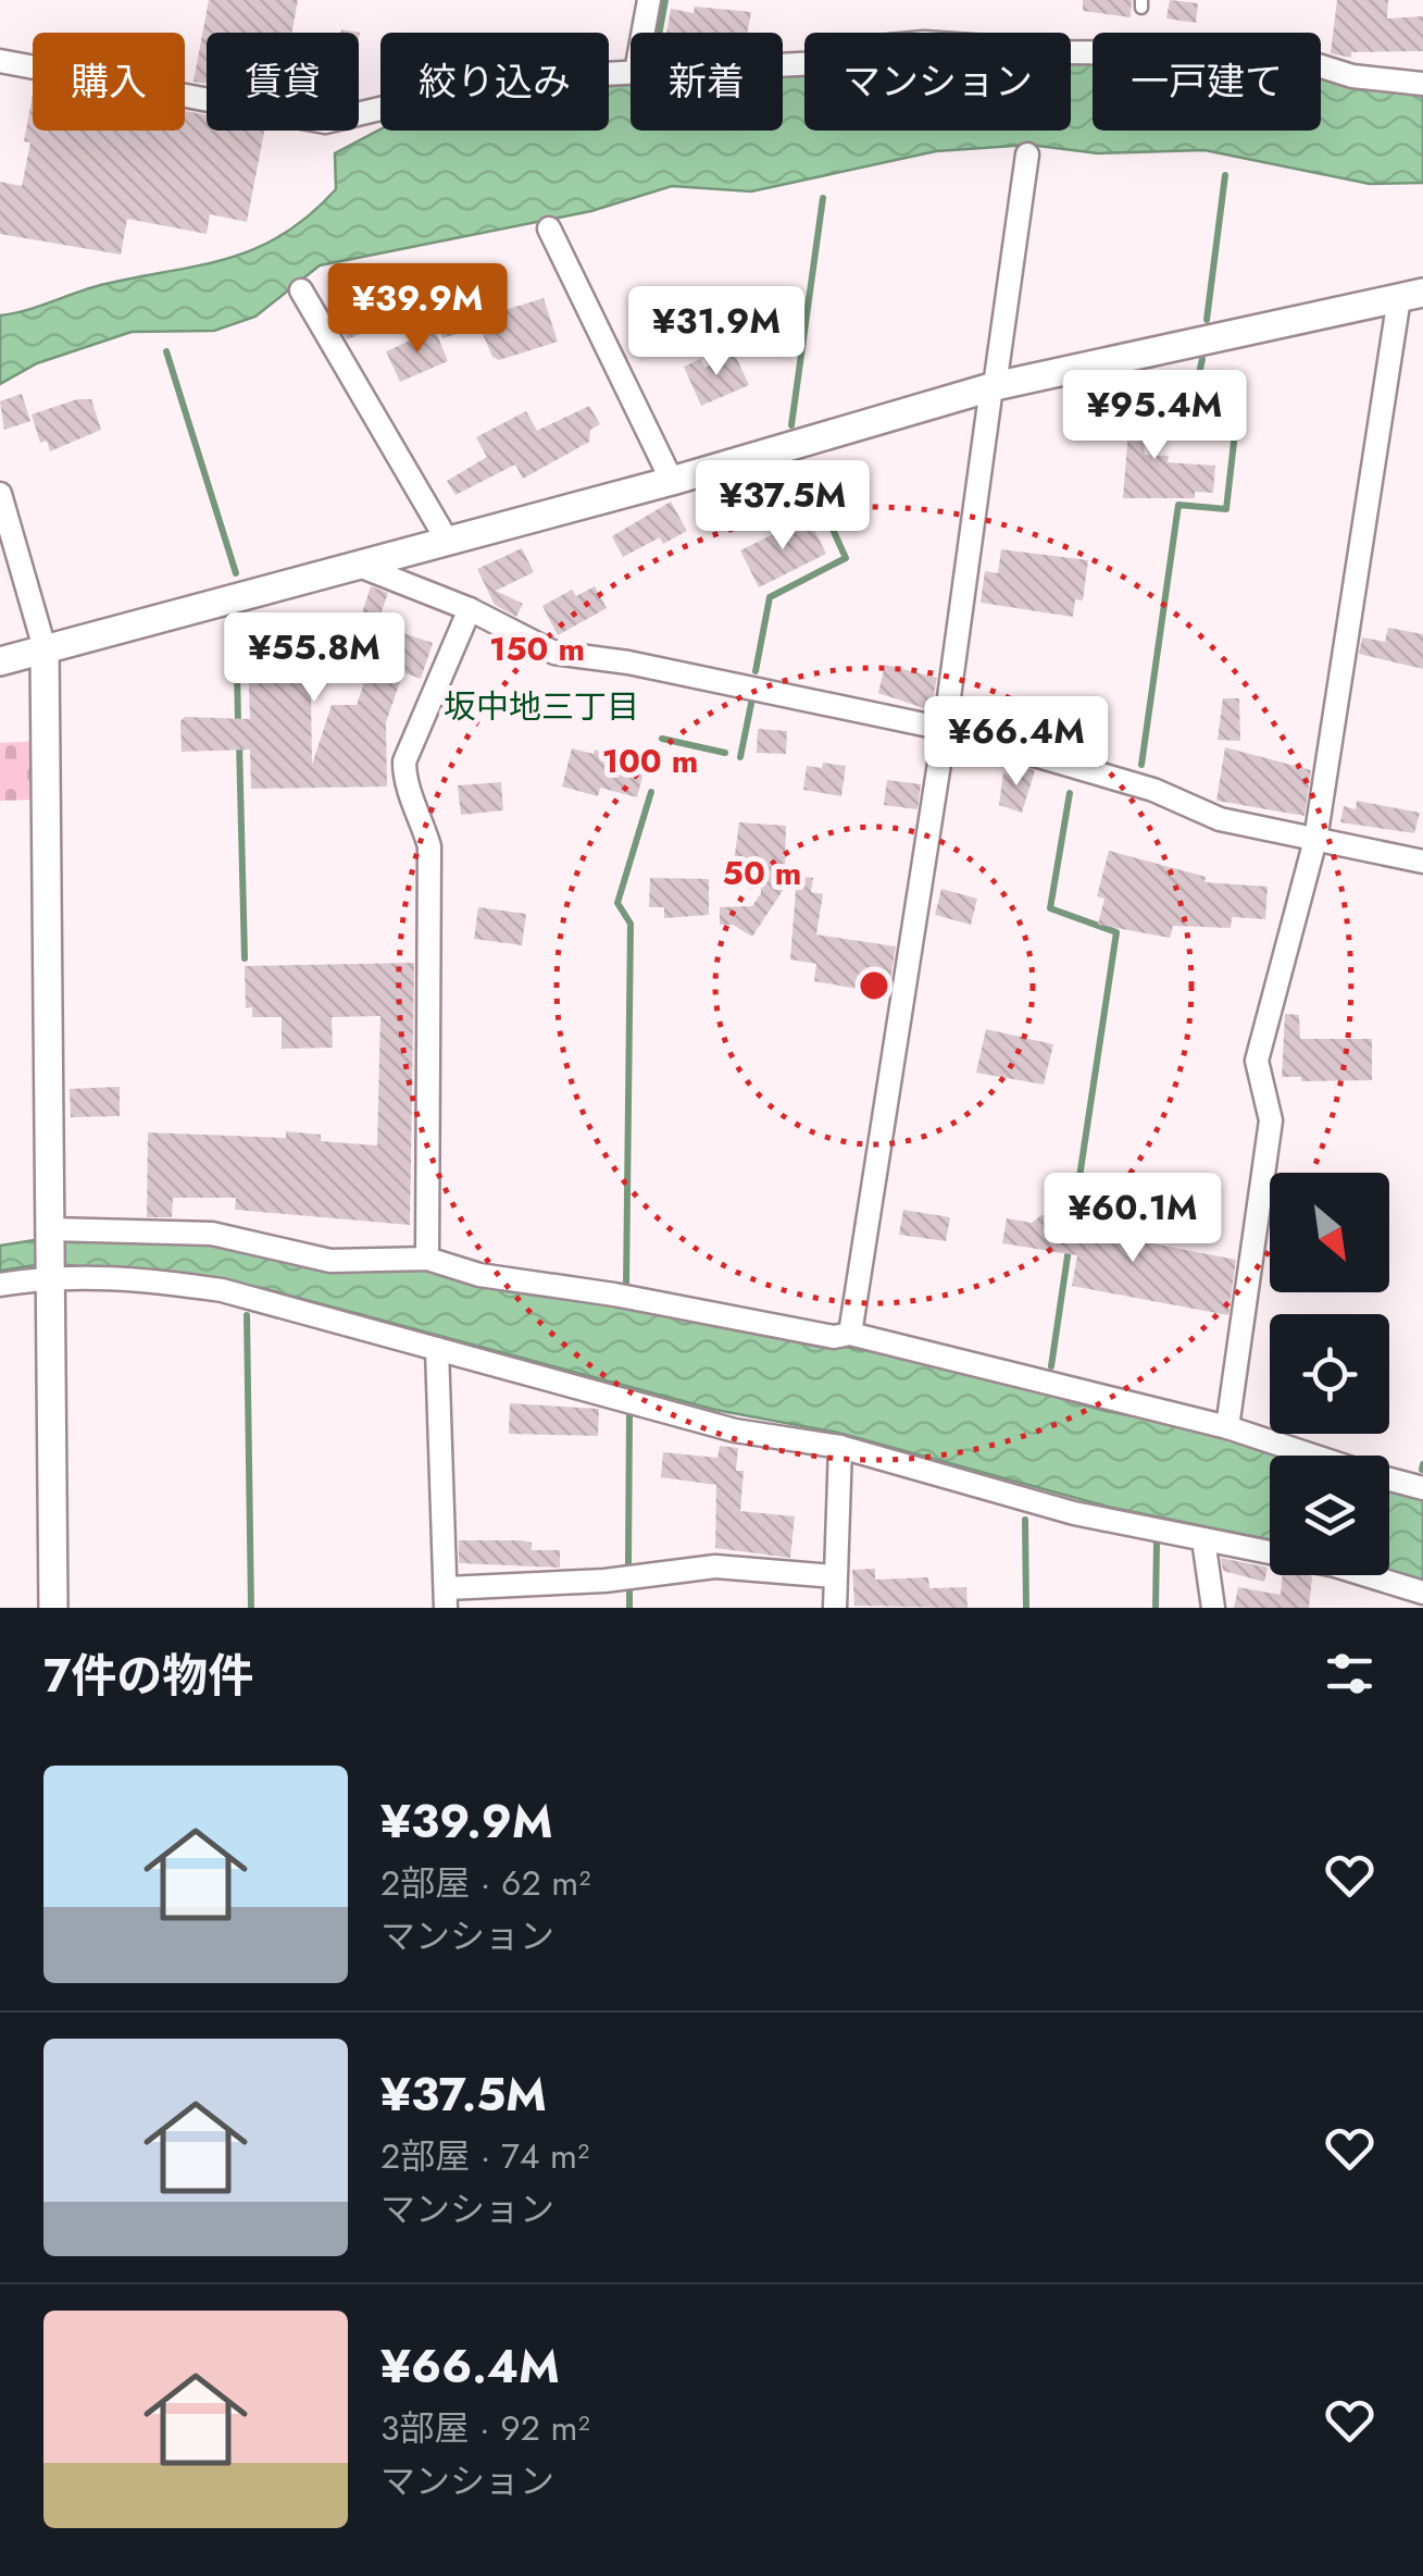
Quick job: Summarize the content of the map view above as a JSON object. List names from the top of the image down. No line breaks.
{"districts":["坂中地三丁目"],"north":"bottom right","page":{"chip":["購入","賃貸","絞り込み","新着","マンション","一戸建て"],"price":["¥39.9M","¥31.9M","¥95.4M","¥37.5M","¥55.8M","¥66.4M","¥60.1M"],"heading":"7件の物件","list":[{"name":"¥39.9M","note":"2部屋 · 62 m² · マンション"},{"name":"¥37.5M","note":"2部屋 · 74 m² · マンション"},{"name":"¥66.4M","note":"3部屋 · 92 m² · マンション"}]},"rings":["150 m","100 m","50 m"]}
